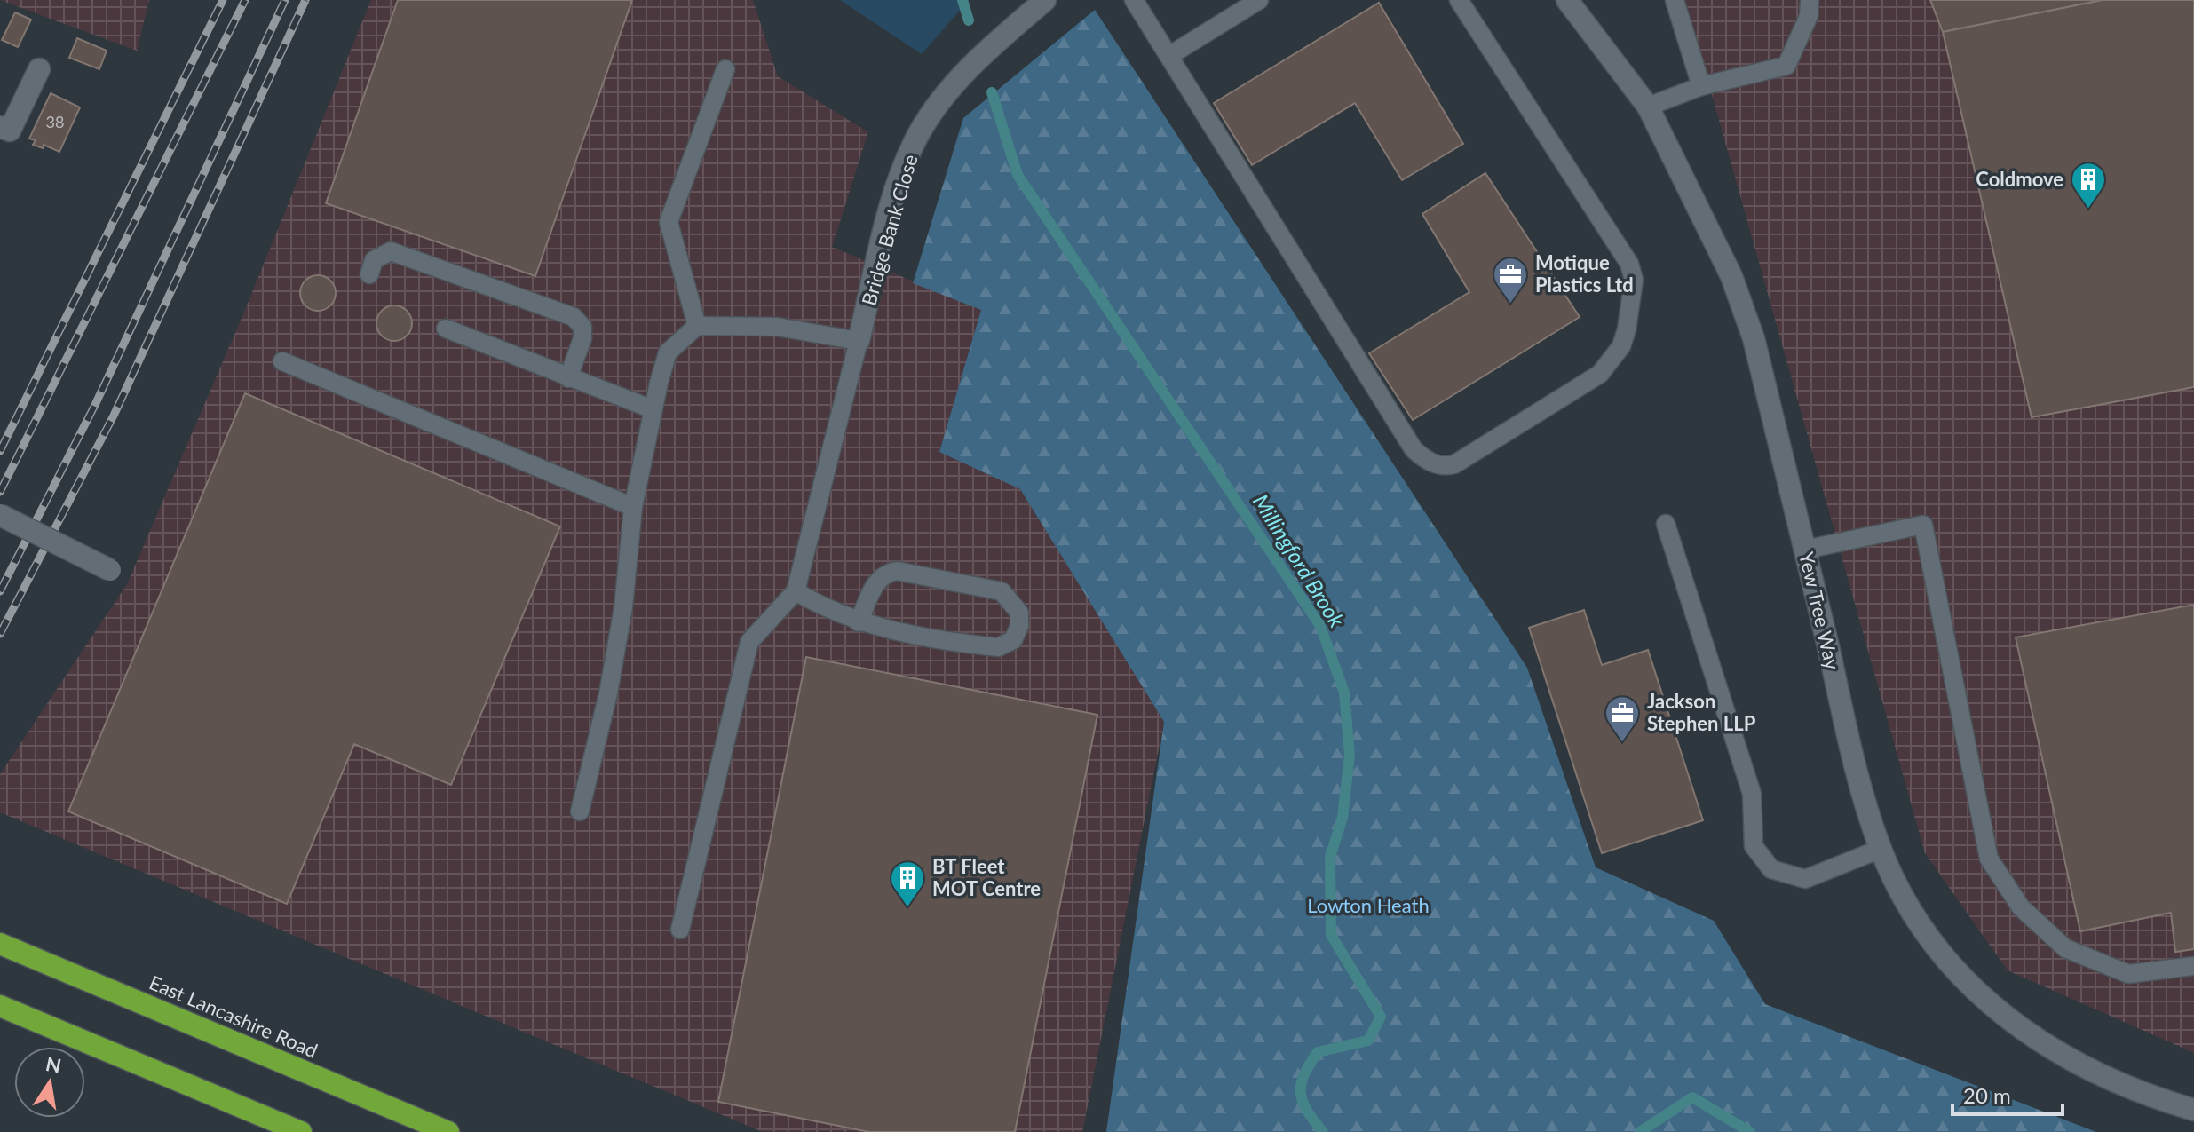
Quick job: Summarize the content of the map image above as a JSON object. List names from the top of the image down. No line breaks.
{"streets":{"highway":["East Lancashire Road"],"street":["Bridge Bank Close","Yew Tree Way"]},"water":["Millingford Brook"],"parks":["Lowton Heath"],"places":{"building":["Coldmove","BT Fleet MOT Centre"],"office":["Motique Plastics Ltd","Jackson Stephen LLP"]},"house_numbers":["38"],"scale_bar":"20 m","north":"top"}
